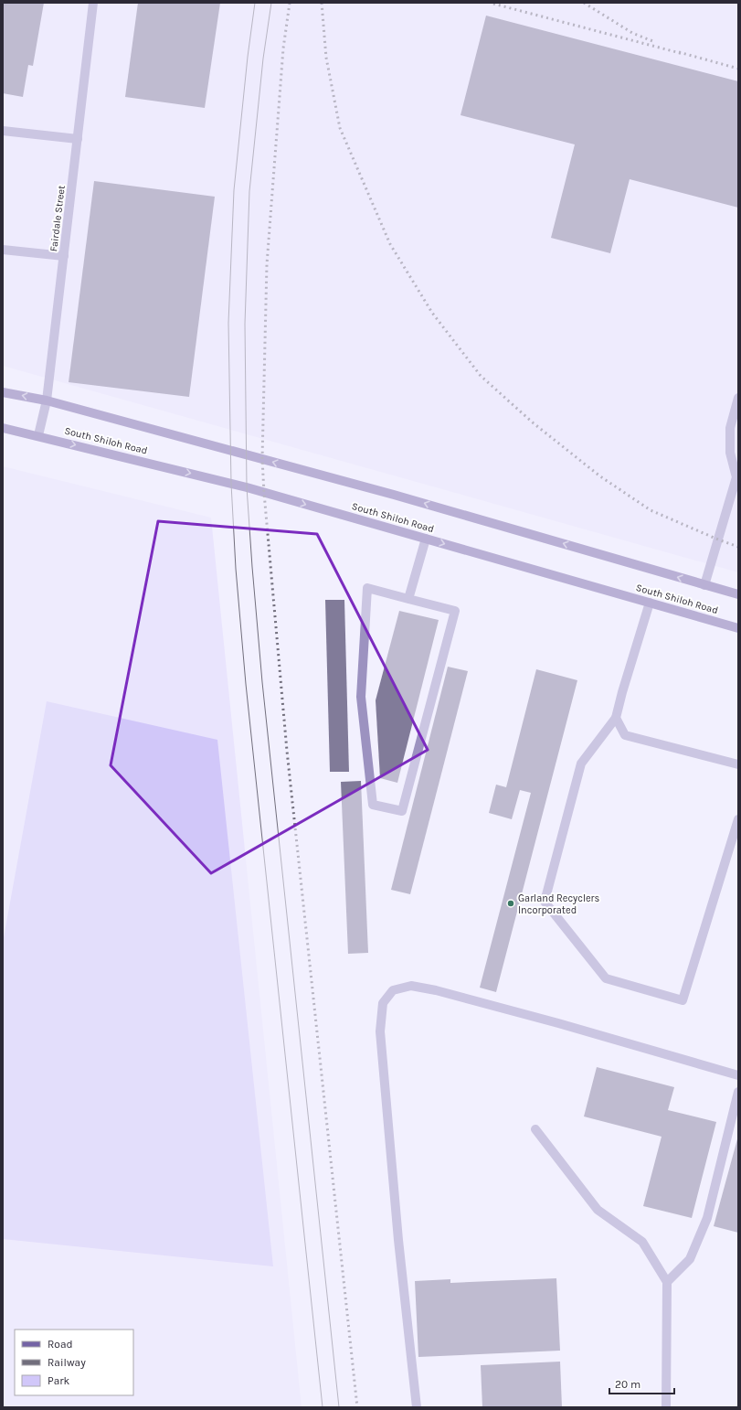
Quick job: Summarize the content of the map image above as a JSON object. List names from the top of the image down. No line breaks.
{"streets":{"main road":["South Shiloh Road"],"street":["Fairdale Street"]},"crossings":[["Fairdale Street","South Shiloh Road"]],"places":["Garland Recyclers Incorporated"],"legend":["Road","Railway","Park"],"scale_bar":"20 m"}
